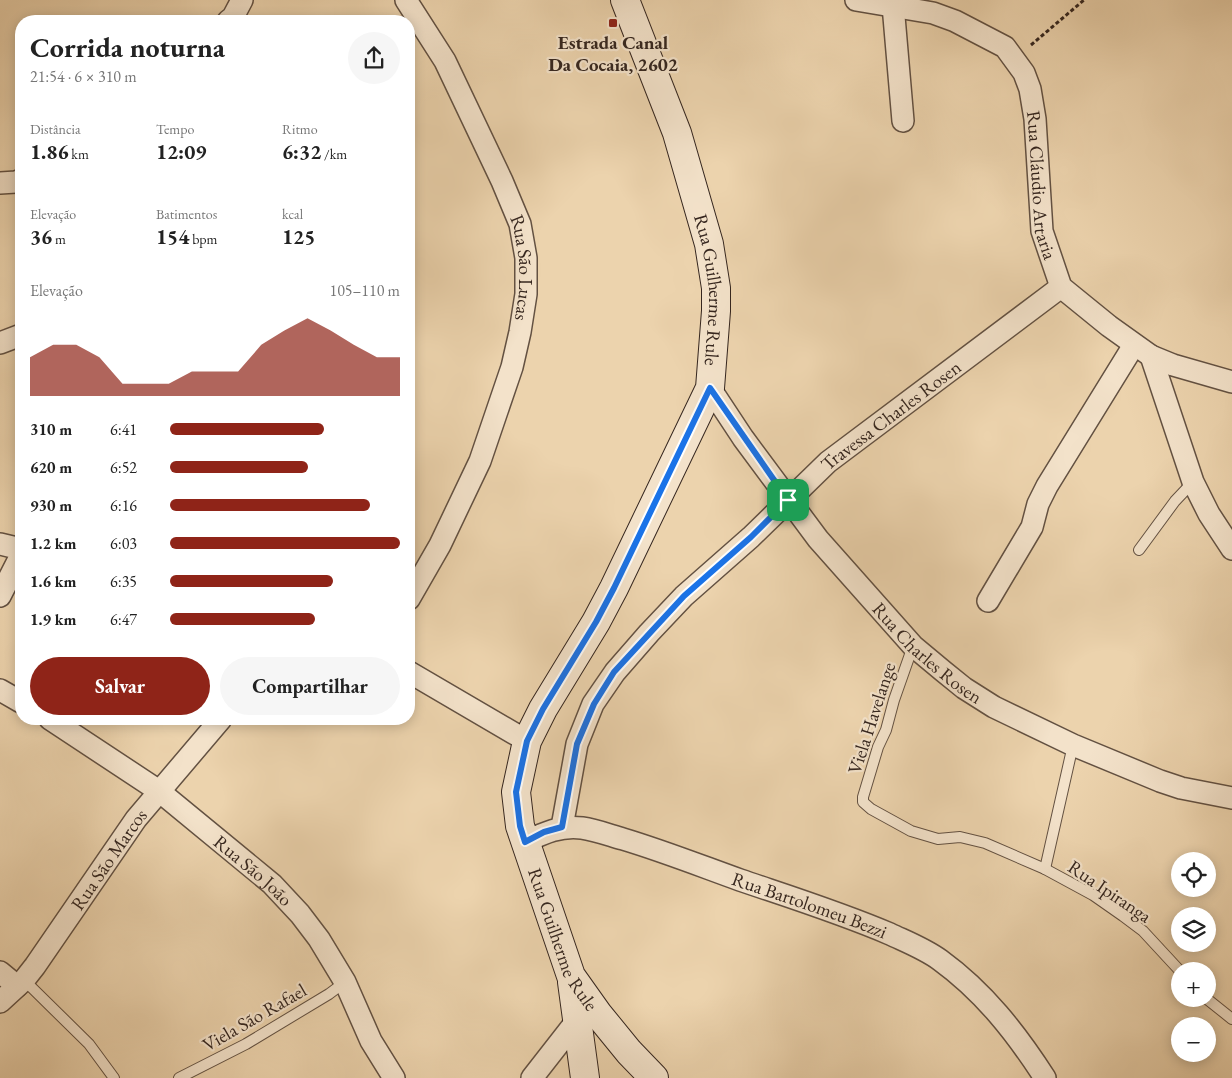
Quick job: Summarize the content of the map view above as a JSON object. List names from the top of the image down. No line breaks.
{"streets":{"street":["Rua Cláudio Artaria","Rua São Lucas","Rua Guilherme Rule","Travessa Charles Rosen","Rua Charles Rosen","Rua São Marcos","Rua São João","Rua Bartolomeu Bezzi"],"lane":["Viela Havelange","Rua Ipiranga","Viela São Rafael"]},"crossings":[["Rua Cláudio Artaria","Travessa Charles Rosen"],["Rua Guilherme Rule","Rua Charles Rosen"],["Rua Guilherme Rule","Rua Bartolomeu Bezzi"],["Travessa Charles Rosen","Rua Charles Rosen"],["Travessa Charles Rosen","Rua Bartolomeu Bezzi"],["Rua Charles Rosen","Viela Havelange"],["Rua Charles Rosen","Rua Ipiranga"],["Viela Havelange","Rua Ipiranga"],["Rua São Marcos","Rua São João"],["Rua São João","Viela São Rafael"]],"places":{"transit":["Estrada Canal Da Cocaia, 2602"]},"page":{"heading":["Corrida noturna","21:54 · 6 × 310 m"],"stats":[["Distância","1.86 km"],["Tempo","12:09"],["Ritmo","6:32 /km"],["Elevação","36 m"],["Batimentos","154 bpm"],["kcal","125"]],"chart":["Elevação","105–110 m"],"list":[{"name":"310 m","note":"6:41"},{"name":"620 m","note":"6:52"},{"name":"930 m","note":"6:16"},{"name":"1.2 km","note":"6:03"},{"name":"1.6 km","note":"6:35"},{"name":"1.9 km","note":"6:47"}],"buttons":["Salvar","Compartilhar"],"map_buttons":["+","−"]}}
